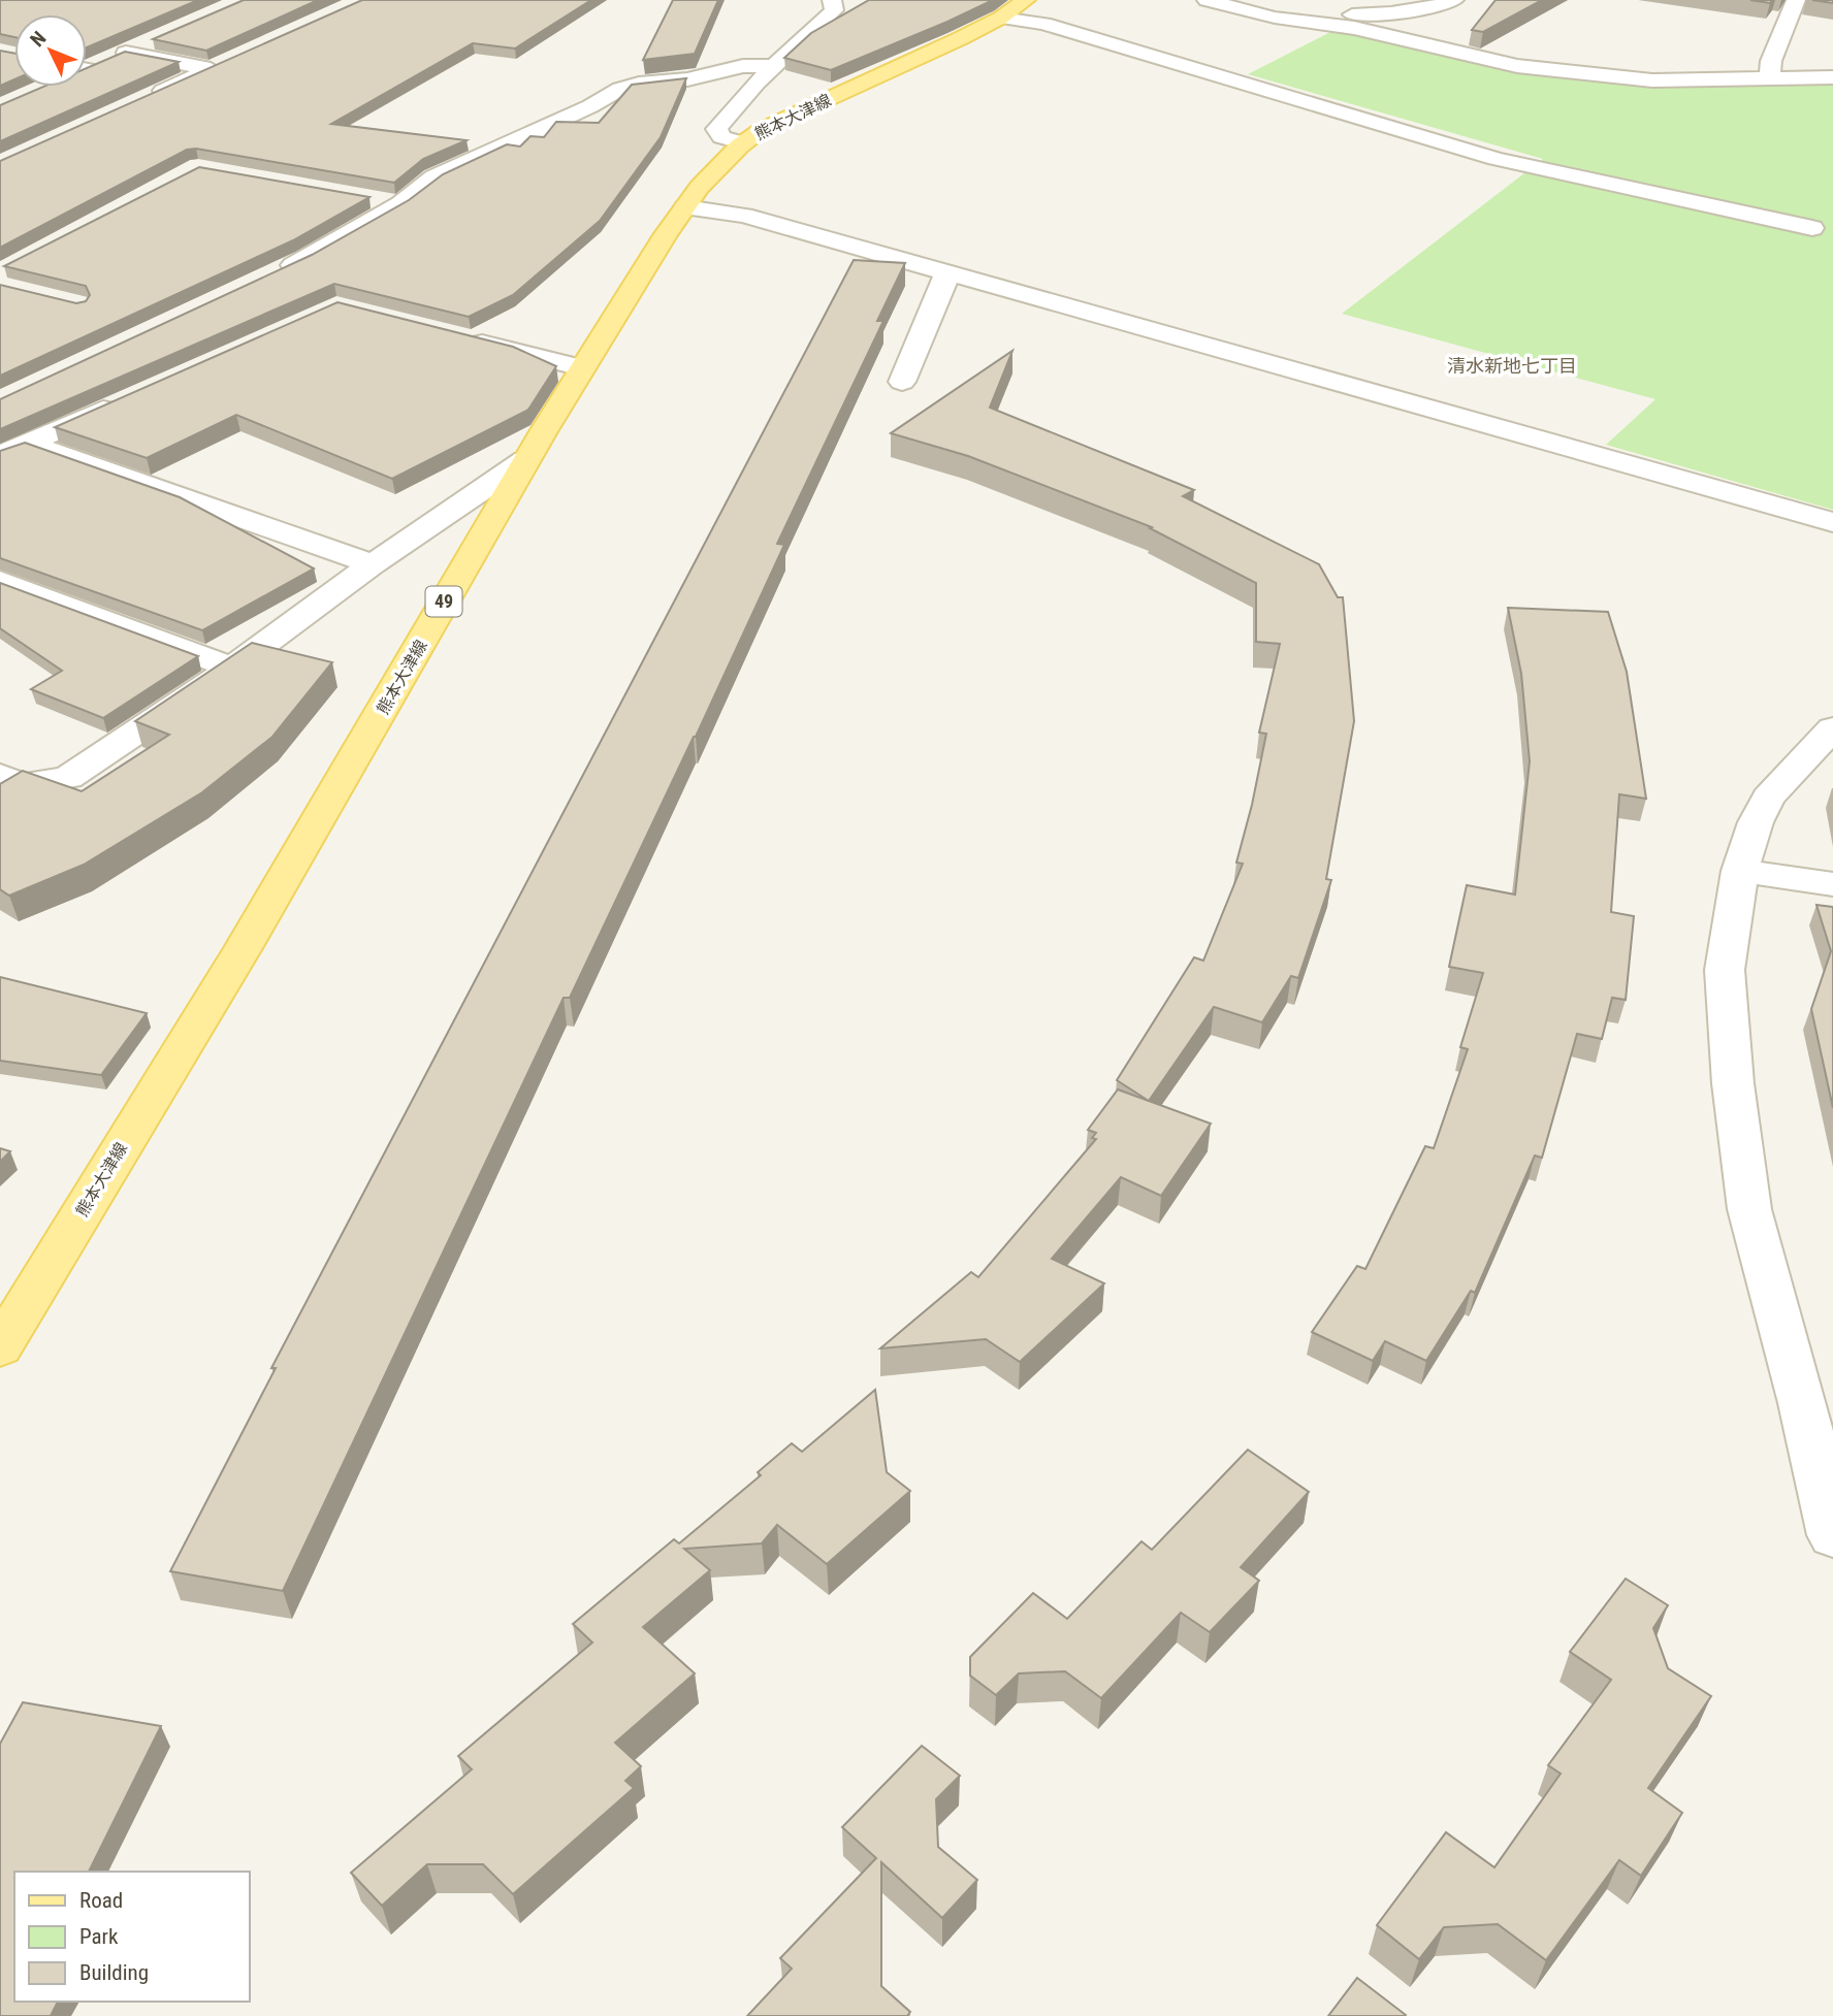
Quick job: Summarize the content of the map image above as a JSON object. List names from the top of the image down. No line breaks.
{"streets":{"main road":["熊本大津線","49"]},"districts":["清水新地七丁目"],"legend":["Road","Park","Building"],"north":"top left"}
